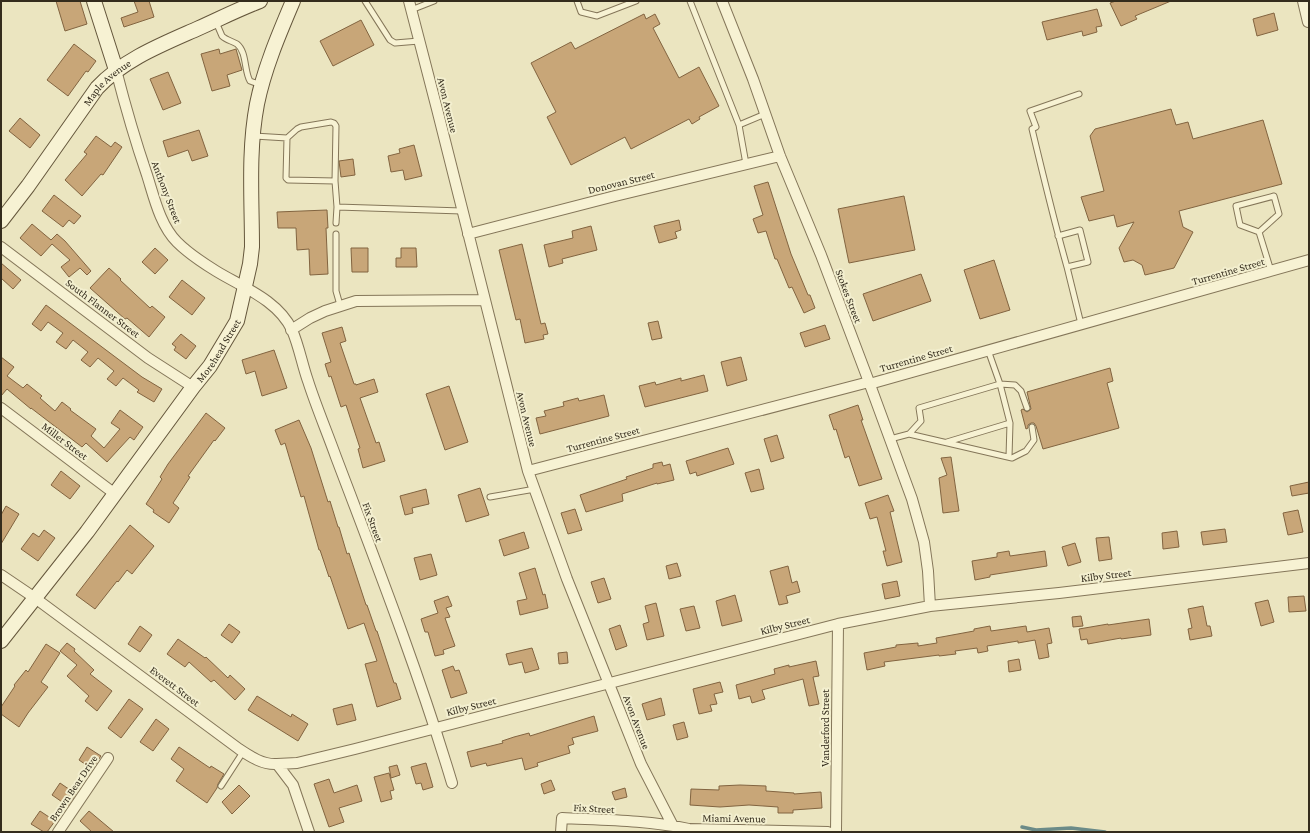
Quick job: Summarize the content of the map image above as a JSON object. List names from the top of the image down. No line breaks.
{"streets":{"street":["Maple Avenue","Avon Avenue","Donovan Street","Anthony Street","Turrentine Street","Stokes Street","South Flanner Street","Morehead Street","Miller Street","Fix Street","Kilby Street","Everett Street","Vanderford Street","Brown Bear Drive","Miami Avenue"]},"crossings":[["Maple Avenue","Anthony Street"],["Avon Avenue","Donovan Street"],["Avon Avenue","Turrentine Street"],["Avon Avenue","Kilby Street"],["Avon Avenue","Miami Avenue"],["Donovan Street","Stokes Street"],["Anthony Street","Morehead Street"],["Anthony Street","Fix Street"],["Turrentine Street","Stokes Street"],["Stokes Street","Kilby Street"],["South Flanner Street","Morehead Street"],["Morehead Street","Miller Street"],["Morehead Street","Fix Street"],["Morehead Street","Everett Street"],["Fix Street","Kilby Street"],["Fix Street","Miami Avenue"],["Kilby Street","Everett Street"],["Kilby Street","Vanderford Street"]]}
